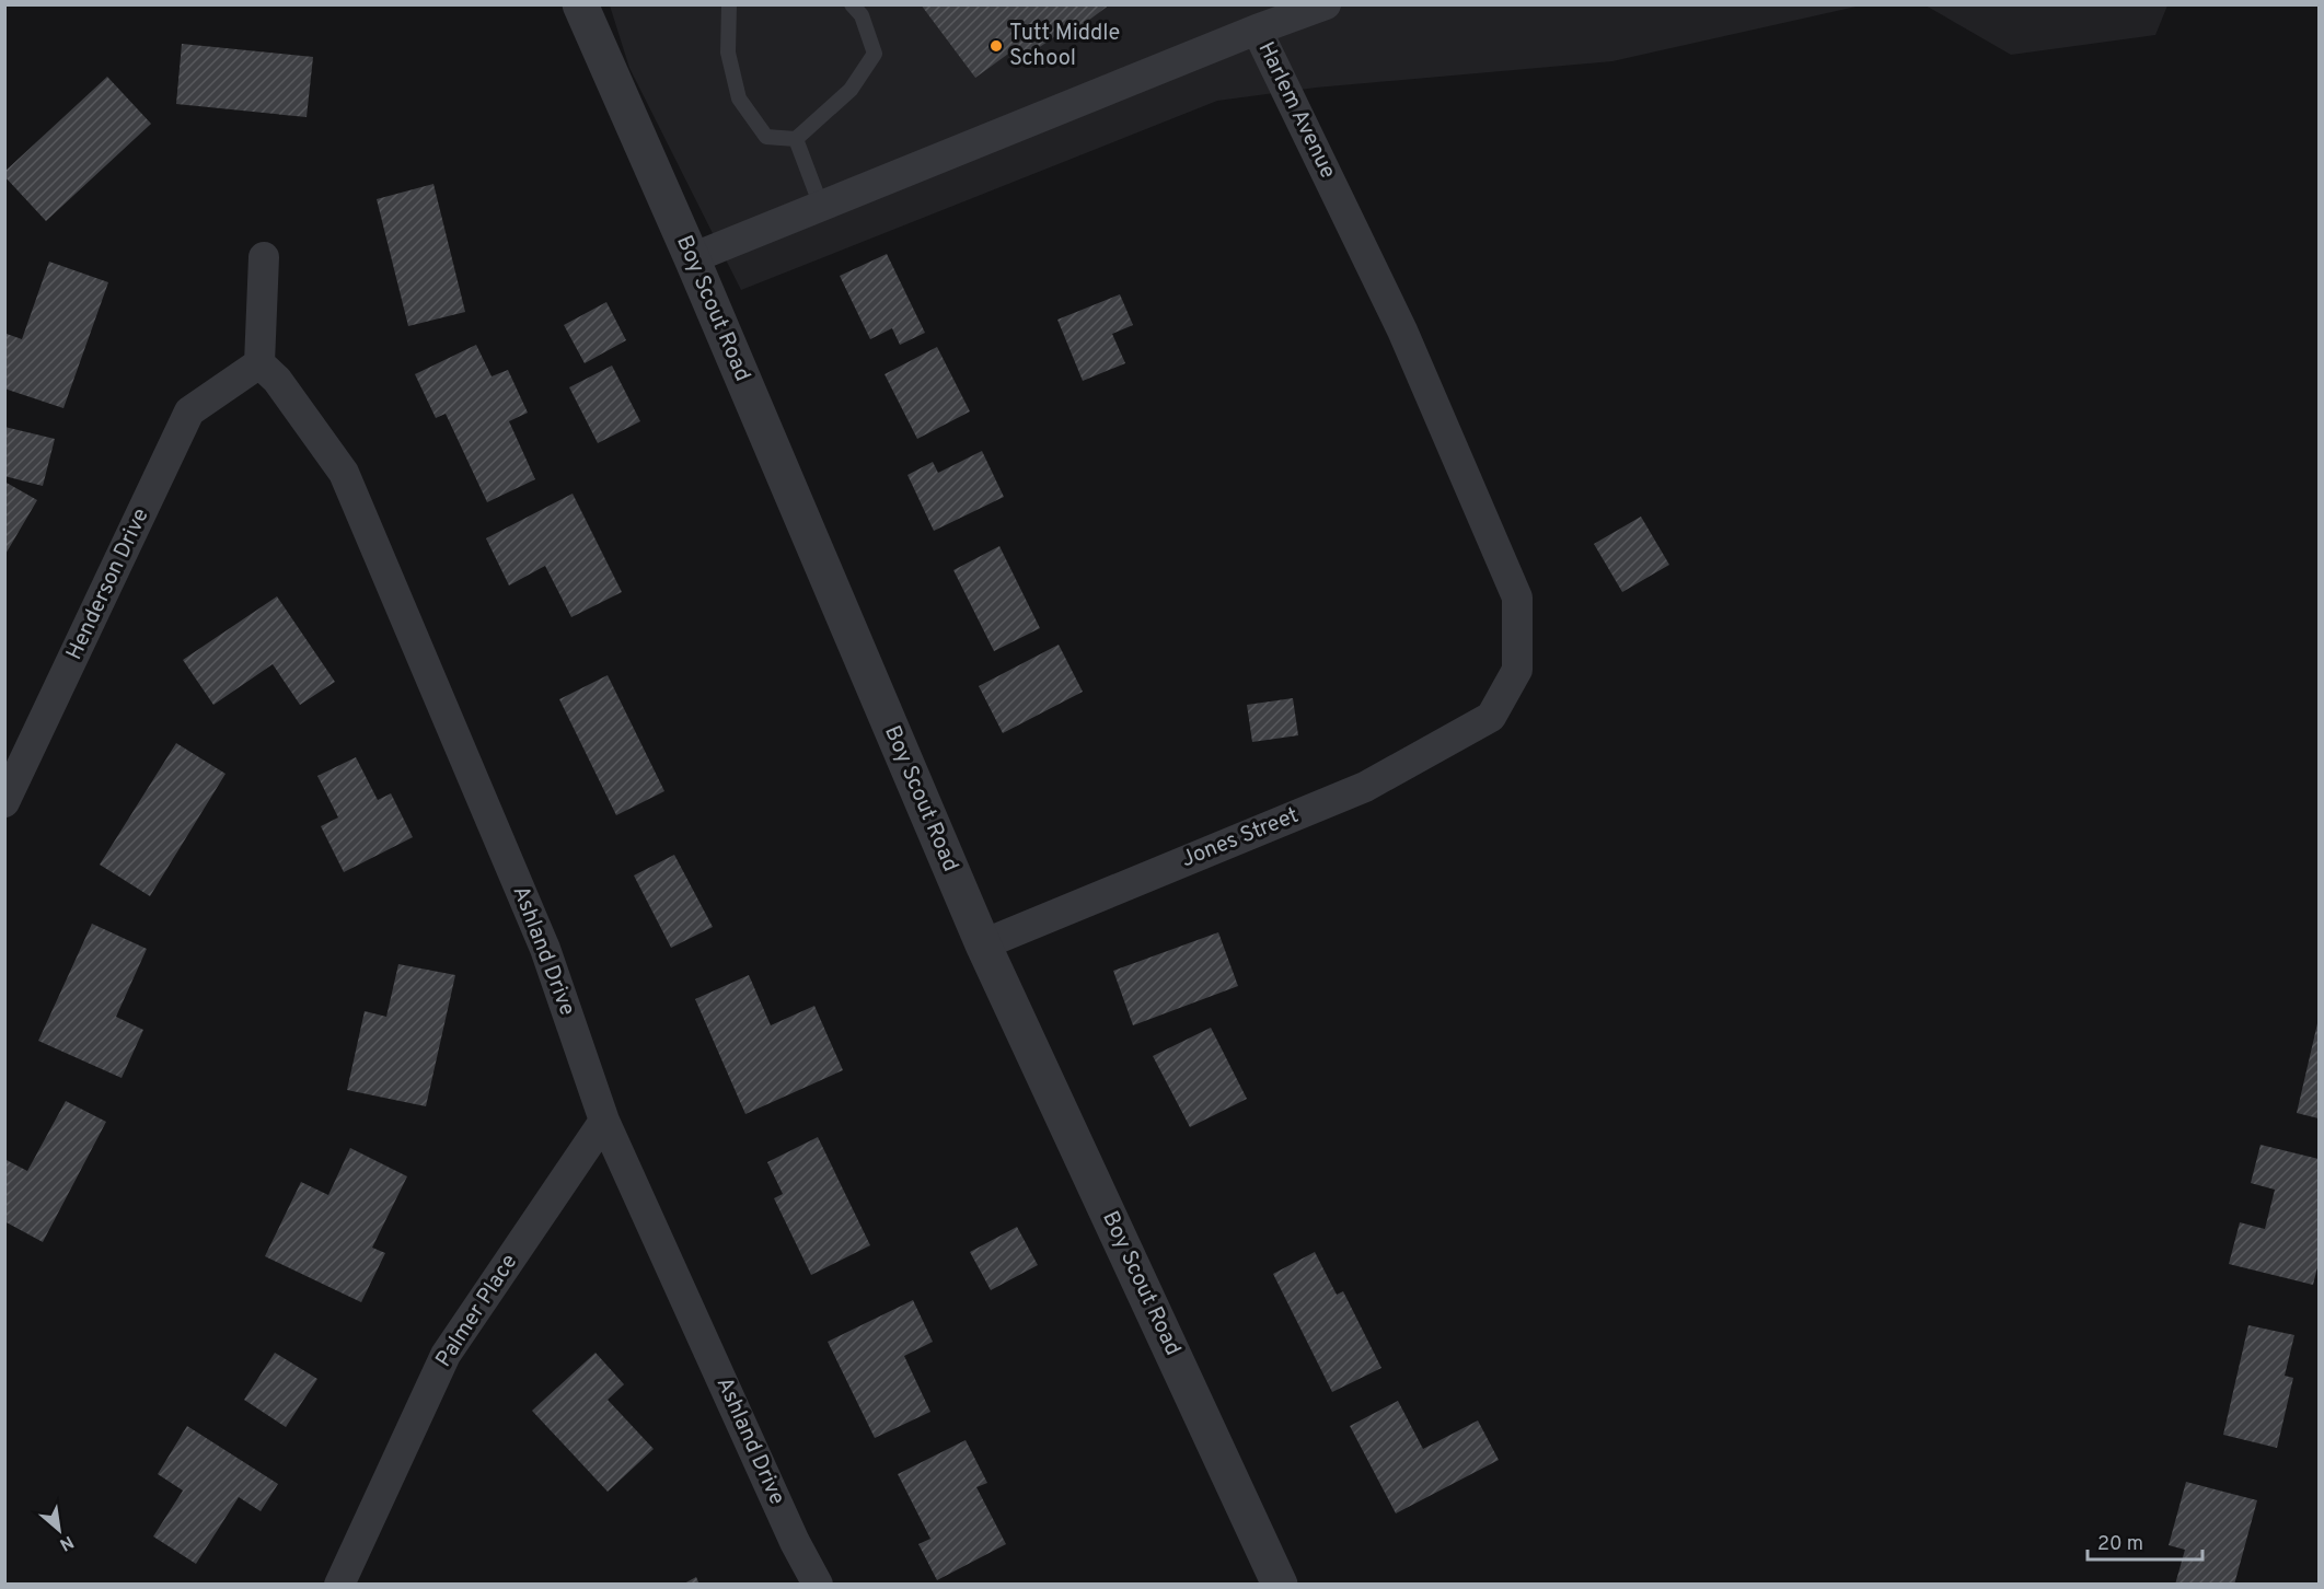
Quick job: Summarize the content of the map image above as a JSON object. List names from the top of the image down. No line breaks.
{"streets":{"street":["Harlem Avenue","Boy Scout Road","Henderson Drive","Jones Street","Ashland Drive","Palmer Place"]},"crossings":[["Harlem Avenue","Boy Scout Road"],["Harlem Avenue","Jones Street"],["Boy Scout Road","Jones Street"],["Henderson Drive","Ashland Drive"],["Ashland Drive","Palmer Place"]],"places":["Tutt Middle School"],"scale_bar":"20 m","north":"bottom right"}
